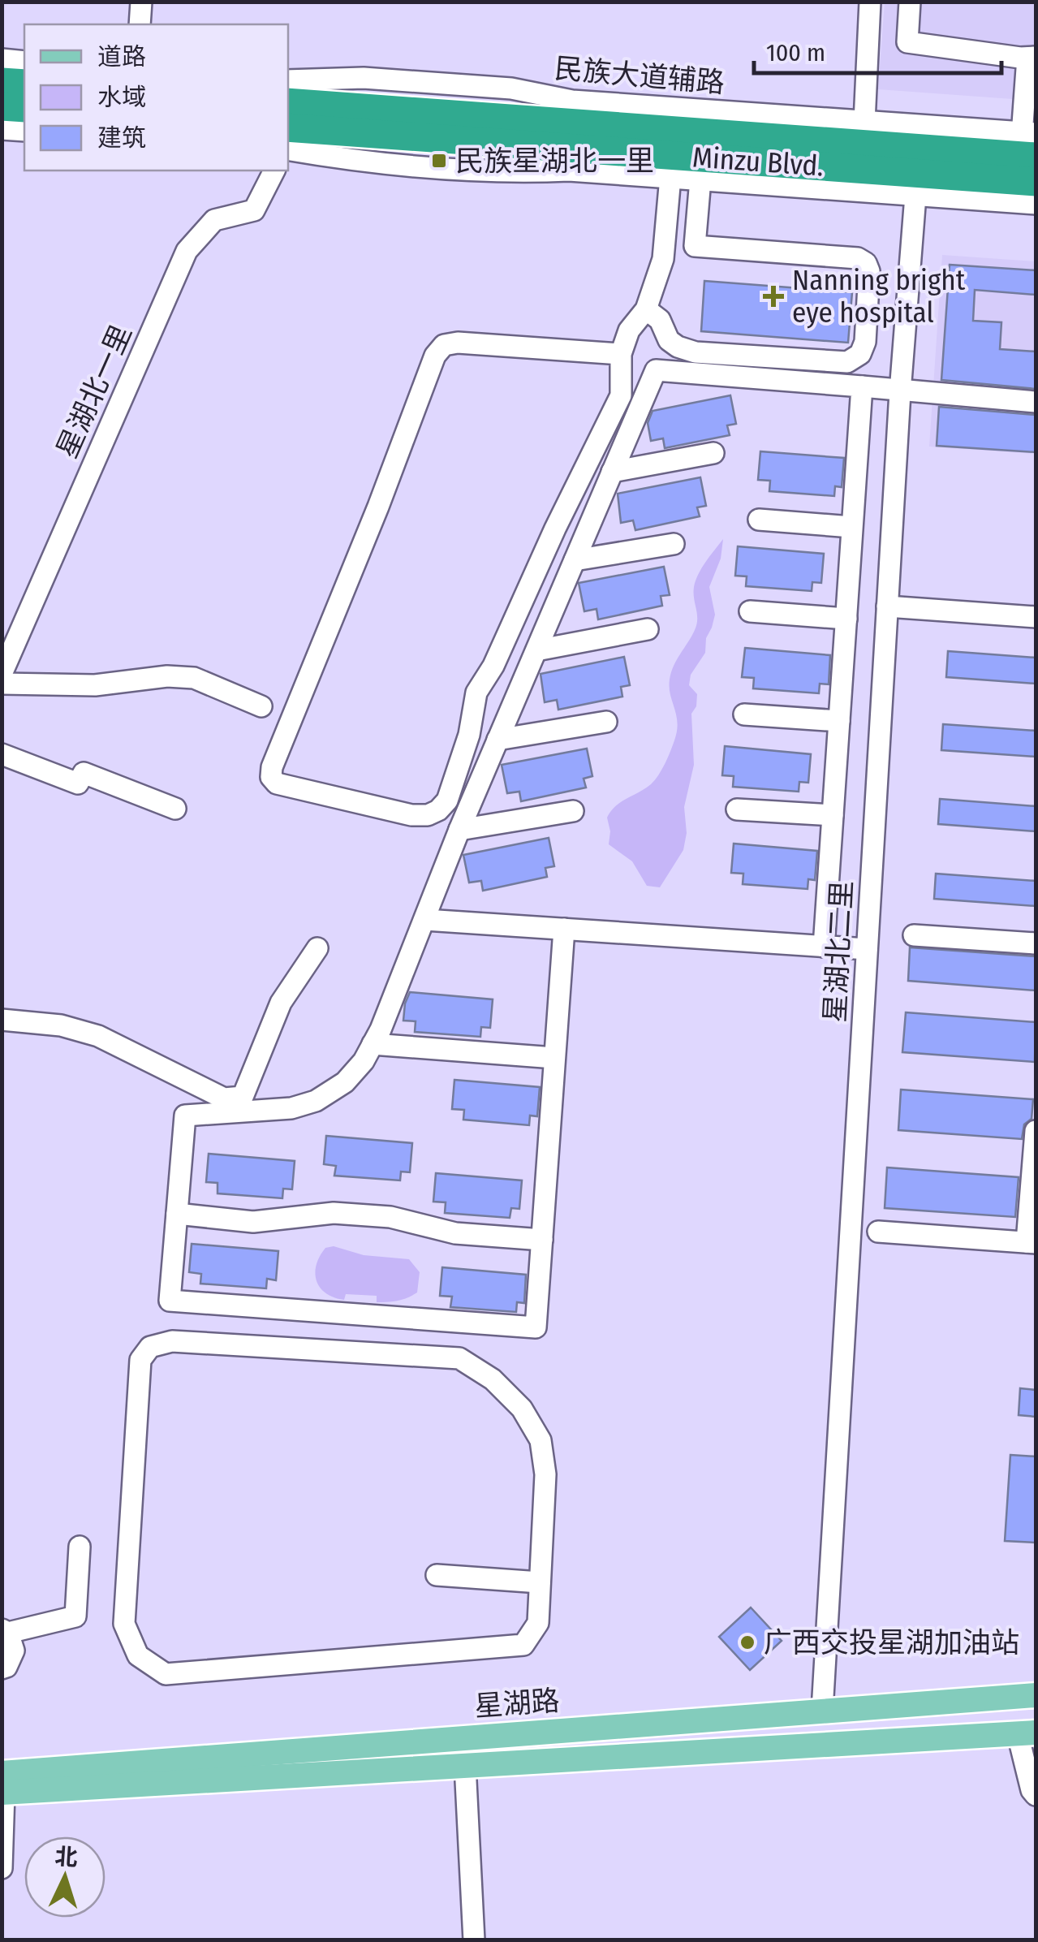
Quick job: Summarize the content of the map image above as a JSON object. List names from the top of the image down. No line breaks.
{"streets":{"highway":["Minzu Blvd."],"main road":["星湖路"],"street":["民族大道辅路","星湖北一里","星湖北二里"]},"crossings":[["民族大道辅路","Minzu Blvd."],["星湖北二里","星湖路"]],"places":{"transit":["民族星湖北一里"],"health":["Nanning bright eye hospital"],"other":["广西交投星湖加油站"]},"legend":["道路","水域","建筑"],"scale_bar":"100 m","north":"top"}
